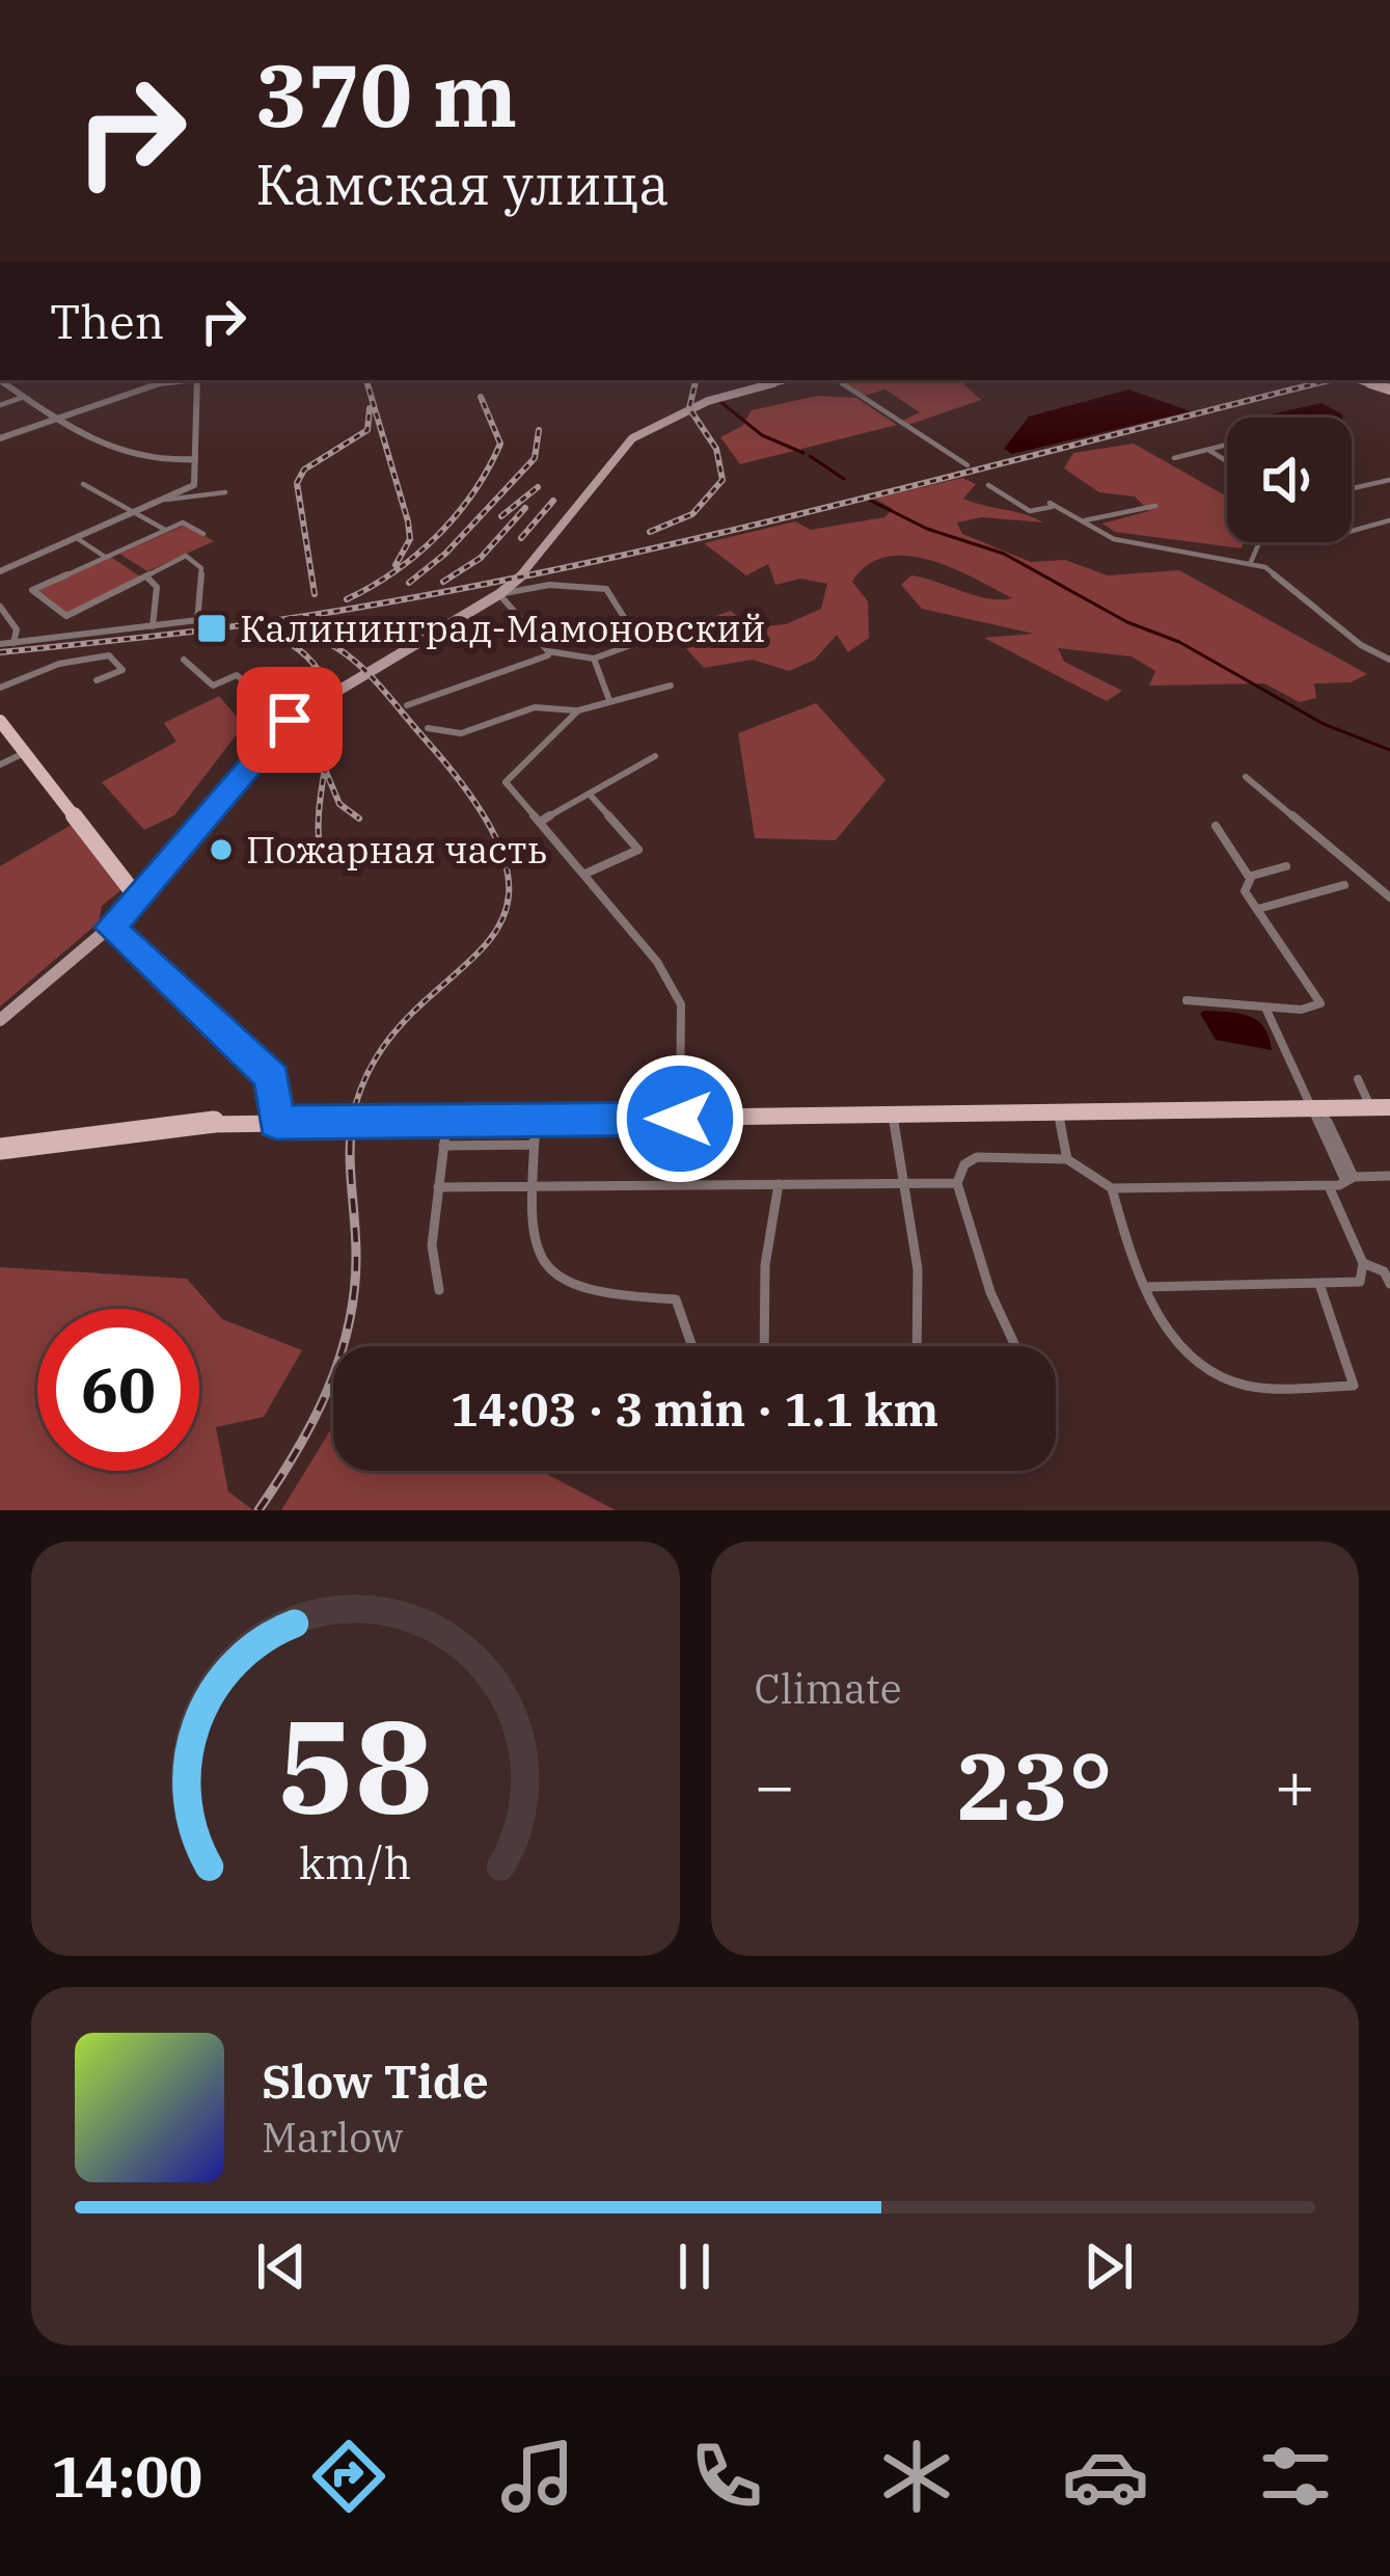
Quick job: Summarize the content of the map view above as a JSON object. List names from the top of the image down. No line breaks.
{"places":{"transit":["Калининград-Мамоновский"],"other":["Пожарная часть"]},"page":{"turn":["370 m","Камская улица"],"then":"Then","limit":"60","trip":"14:03 · 3 min · 1.1 km","tile":"Climate","heat":["−","23°","+"],"song":["Slow Tide","Marlow"],"tabs":"14:00","gauge":["58","km/h"]}}
